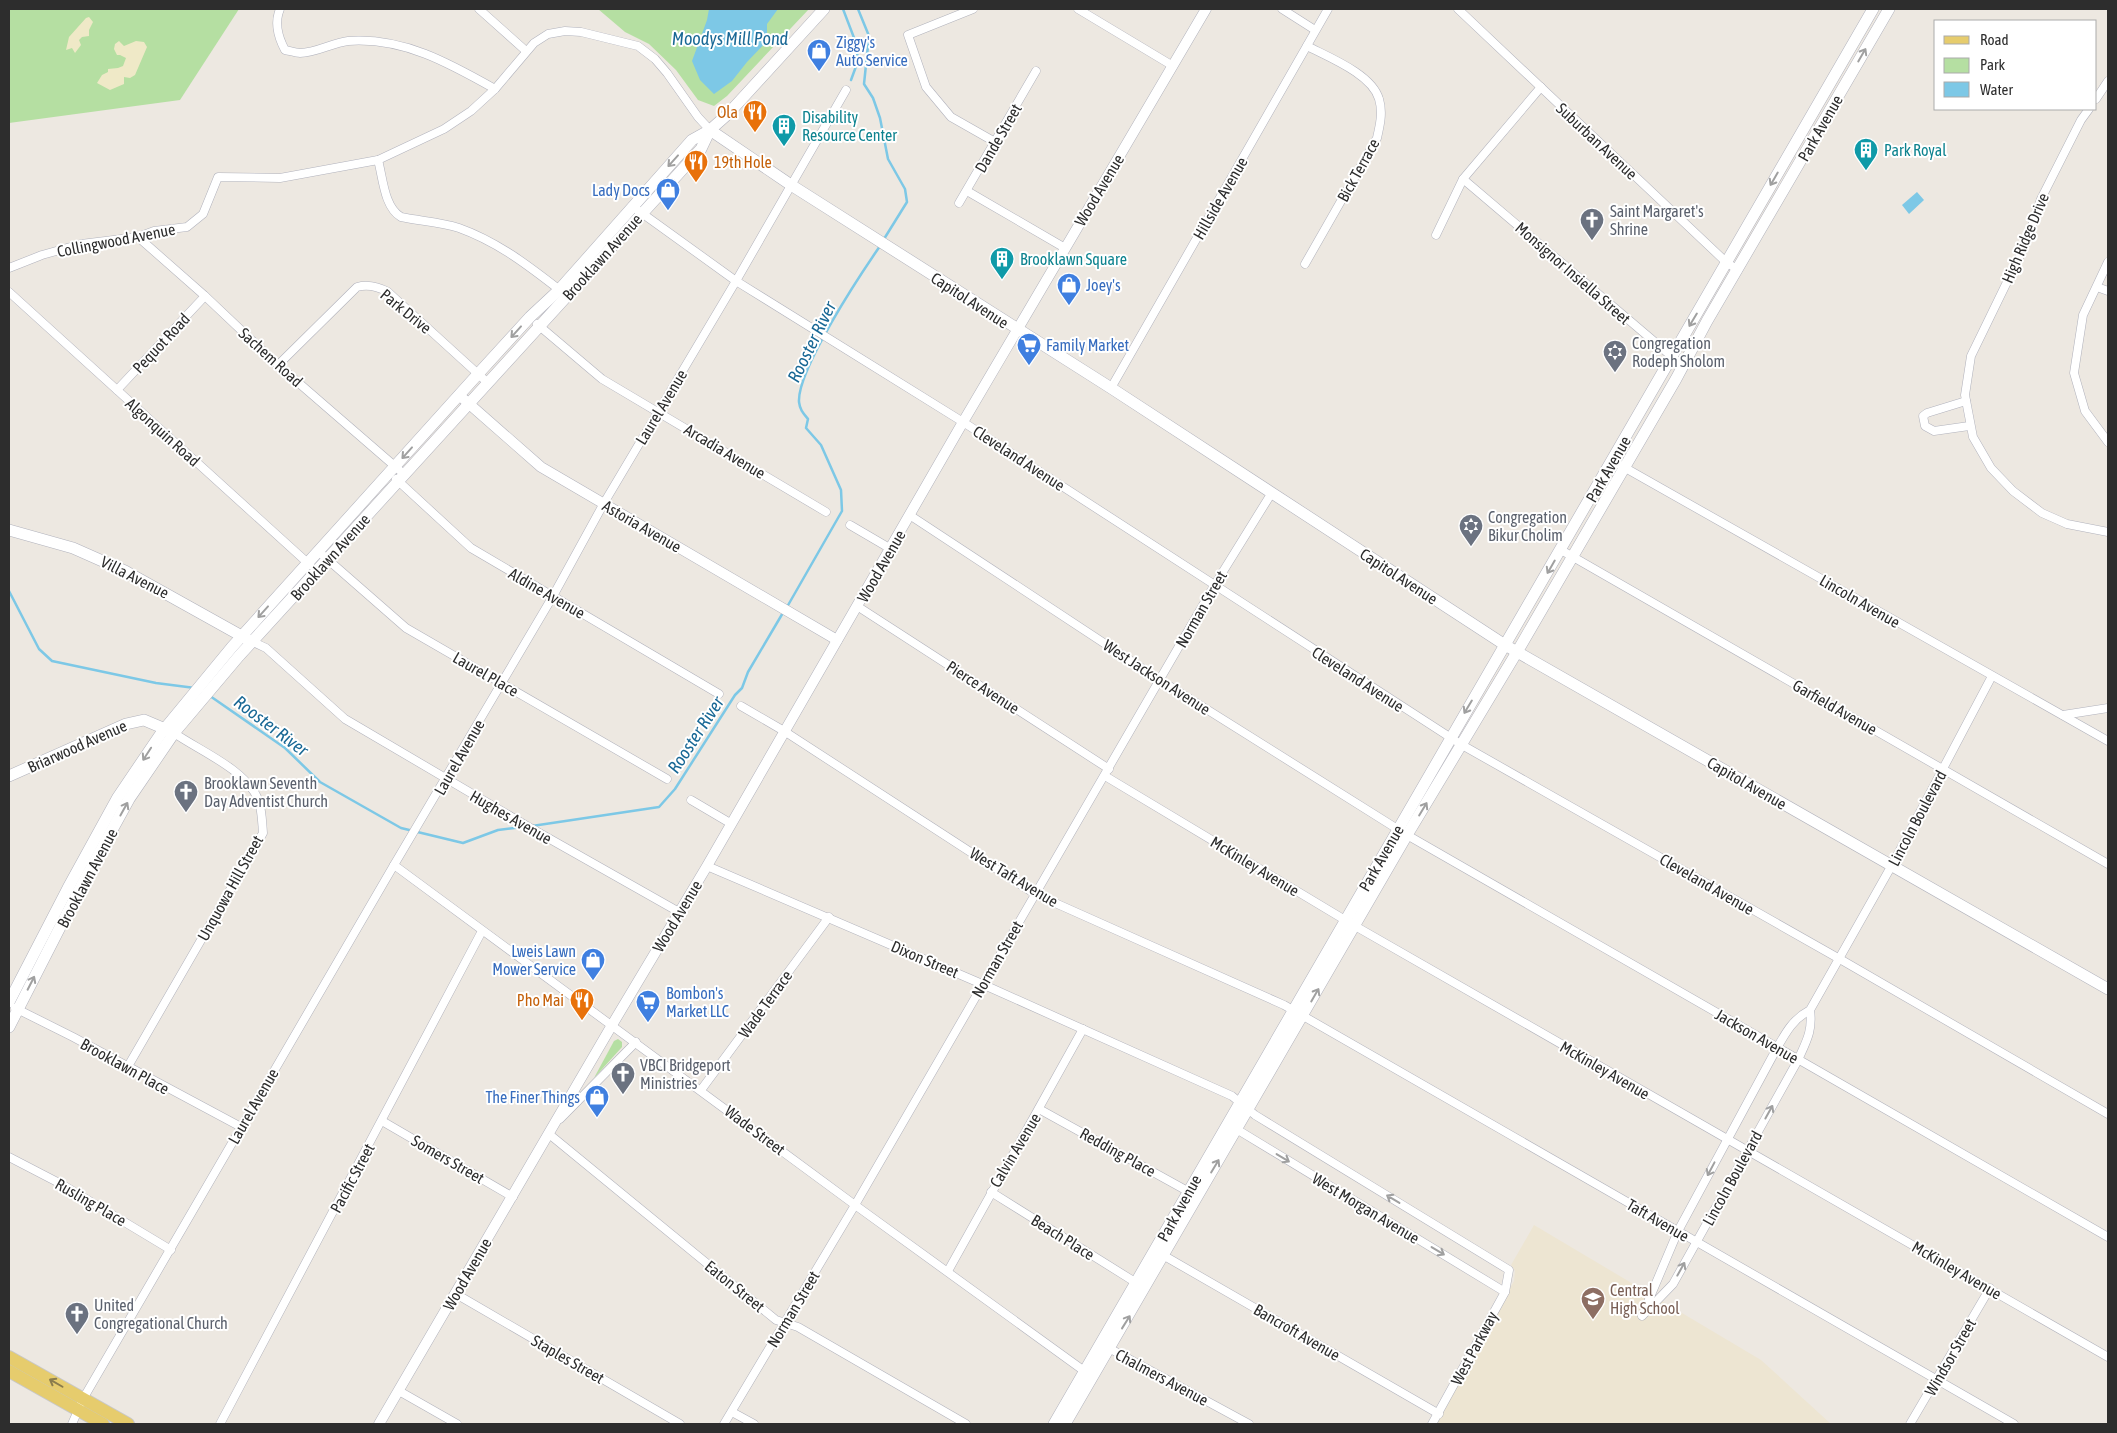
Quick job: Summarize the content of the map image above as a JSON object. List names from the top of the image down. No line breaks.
{"streets":{"main road":["Park Avenue","Brooklawn Avenue","Capitol Avenue","Villa Avenue","Briarwood Avenue"],"street":["Dande Street","Suburban Avenue","Bick Terrace","Wood Avenue","Hillside Avenue","High Ridge Drive","Collingwood Avenue","Monsignor Insiella Street","Park Drive","Pequot Road","Sachem Road","Laurel Avenue","Algonquin Road","Arcadia Avenue","Cleveland Avenue","Astoria Avenue","Aldine Avenue","Lincoln Avenue","Norman Street","Laurel Place","West Jackson Avenue","Pierce Avenue","Garfield Avenue","Hughes Avenue","Lincoln Boulevard","McKinley Avenue","West Taft Avenue","Unquowa Hill Street","Dixon Street","Wade Terrace","Jackson Avenue","Brooklawn Place","Wade Street","Calvin Avenue","Redding Place","Somers Street","Pacific Street","Rusling Place","West Morgan Avenue","Taft Avenue","Beach Place","Eaton Street","Bancroft Avenue","West Parkway","Windsor Street","Staples Street","Chalmers Avenue"]},"crossings":[["Park Avenue","Suburban Avenue"],["Park Avenue","Monsignor Insiella Street"],["Park Avenue","Capitol Avenue"],["Park Avenue","Cleveland Avenue"],["Park Avenue","Lincoln Avenue"],["Park Avenue","West Jackson Avenue"],["Park Avenue","Garfield Avenue"],["Park Avenue","McKinley Avenue"],["Park Avenue","West Taft Avenue"],["Park Avenue","Dixon Street"],["Park Avenue","Jackson Avenue"],["Park Avenue","Wade Street"],["Park Avenue","Redding Place"],["Park Avenue","West Morgan Avenue"],["Park Avenue","Taft Avenue"],["Park Avenue","Beach Place"],["Park Avenue","Bancroft Avenue"],["Park Avenue","Chalmers Avenue"],["Bick Terrace","Hillside Avenue"],["Wood Avenue","Capitol Avenue"],["Wood Avenue","Cleveland Avenue"],["Wood Avenue","Astoria Avenue"],["Wood Avenue","West Jackson Avenue"],["Wood Avenue","Pierce Avenue"],["Wood Avenue","Hughes Avenue"],["Wood Avenue","West Taft Avenue"],["Wood Avenue","Dixon Street"],["Wood Avenue","Wade Street"],["Wood Avenue","Somers Street"],["Wood Avenue","Eaton Street"],["Wood Avenue","Staples Street"],["Hillside Avenue","Capitol Avenue"],["Collingwood Avenue","Brooklawn Avenue"],["Collingwood Avenue","Capitol Avenue"],["Collingwood Avenue","Sachem Road"],["Brooklawn Avenue","Capitol Avenue"],["Brooklawn Avenue","Park Drive"],["Brooklawn Avenue","Sachem Road"],["Brooklawn Avenue","Algonquin Road"],["Brooklawn Avenue","Arcadia Avenue"],["Brooklawn Avenue","Cleveland Avenue"],["Brooklawn Avenue","Astoria Avenue"],["Brooklawn Avenue","Villa Avenue"],["Brooklawn Avenue","Aldine Avenue"],["Brooklawn Avenue","Laurel Place"],["Brooklawn Avenue","Briarwood Avenue"],["Brooklawn Avenue","Hughes Avenue"],["Brooklawn Avenue","Unquowa Hill Street"],["Brooklawn Avenue","Brooklawn Place"],["Capitol Avenue","Laurel Avenue"],["Capitol Avenue","Norman Street"],["Capitol Avenue","Lincoln Boulevard"],["Park Drive","Sachem Road"],["Pequot Road","Sachem Road"],["Pequot Road","Algonquin Road"],["Sachem Road","Aldine Avenue"],["Laurel Avenue","Arcadia Avenue"],["Laurel Avenue","Cleveland Avenue"],["Laurel Avenue","Astoria Avenue"],["Laurel Avenue","Aldine Avenue"],["Laurel Avenue","Laurel Place"],["Laurel Avenue","Hughes Avenue"],["Laurel Avenue","Brooklawn Place"],["Laurel Avenue","Wade Street"],["Laurel Avenue","Rusling Place"],["Cleveland Avenue","Norman Street"],["Cleveland Avenue","Lincoln Boulevard"],["Villa Avenue","Hughes Avenue"],["Lincoln Avenue","Lincoln Boulevard"],["Norman Street","West Jackson Avenue"],["Norman Street","Pierce Avenue"],["Norman Street","McKinley Avenue"],["Norman Street","West Taft Avenue"],["Norman Street","Dixon Street"],["Norman Street","Wade Street"],["Norman Street","Eaton Street"],["West Jackson Avenue","Jackson Avenue"],["Pierce Avenue","McKinley Avenue"],["Garfield Avenue","Lincoln Boulevard"],["Briarwood Avenue","Unquowa Hill Street"],["Lincoln Boulevard","McKinley Avenue"],["Lincoln Boulevard","Jackson Avenue"],["Lincoln Boulevard","Taft Avenue"],["McKinley Avenue","Windsor Street"],["West Taft Avenue","Taft Avenue"],["Unquowa Hill Street","Brooklawn Place"],["Dixon Street","Wade Terrace"],["Dixon Street","Calvin Avenue"],["Dixon Street","West Morgan Avenue"],["Wade Terrace","Wade Street"],["Wade Street","Calvin Avenue"],["Wade Street","Pacific Street"],["Calvin Avenue","Redding Place"],["Calvin Avenue","Beach Place"],["Somers Street","Pacific Street"],["West Morgan Avenue","West Parkway"],["Taft Avenue","Windsor Street"],["Bancroft Avenue","West Parkway"]],"water":["Moodys Mill Pond","Rooster River"],"places":{"shop":["Ziggy's Auto Service","Lady Docs","Joey's","Lweis Lawn Mower Service","The Finer Things"],"restaurant":["Ola","19th Hole","Pho Mai"],"building":["Disability Resource Center","Park Royal","Brooklawn Square"],"church":["Saint Margaret's Shrine","Brooklawn Seventh Day Adventist Church","VBCI Bridgeport Ministries","United Congregational Church"],"supermarket":["Family Market","Bombon's Market LLC"],"synagogue":["Congregation Rodeph Sholom","Congregation Bikur Cholim"],"school or university":["Central High School"]},"legend":["Road","Park","Water"]}
